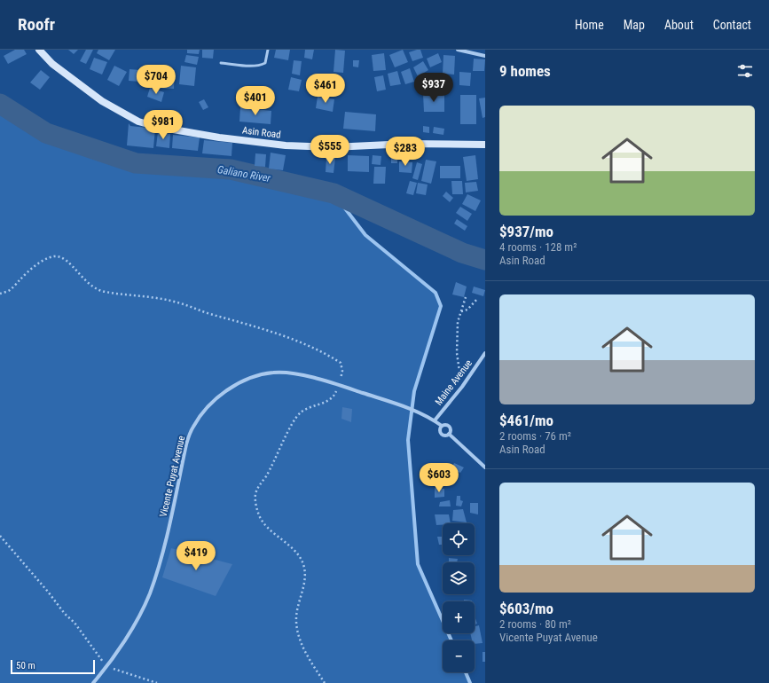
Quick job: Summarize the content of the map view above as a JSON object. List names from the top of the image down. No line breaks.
{"streets":{"main road":["Asin Road"],"street":["Maine Avenue","Vicente Puyat Avenue"]},"crossings":[["Maine Avenue","Vicente Puyat Avenue"]],"water":["Galiano River"],"scale_bar":"50 m","page":{"header":"Roofr","nav":["Home","Map","About","Contact"],"heading":"9 homes","price":["$704","$937","$461","$401","$981","$555","$283","$603","$419"],"list":[{"name":"$937/mo","note":"4 rooms · 128 m² · Asin Road"},{"name":"$461/mo","note":"2 rooms · 76 m² · Asin Road"},{"name":"$603/mo","note":"2 rooms · 80 m² · Vicente Puyat Avenue"}],"map_buttons":["+","−"],"scale":"50 m"}}
